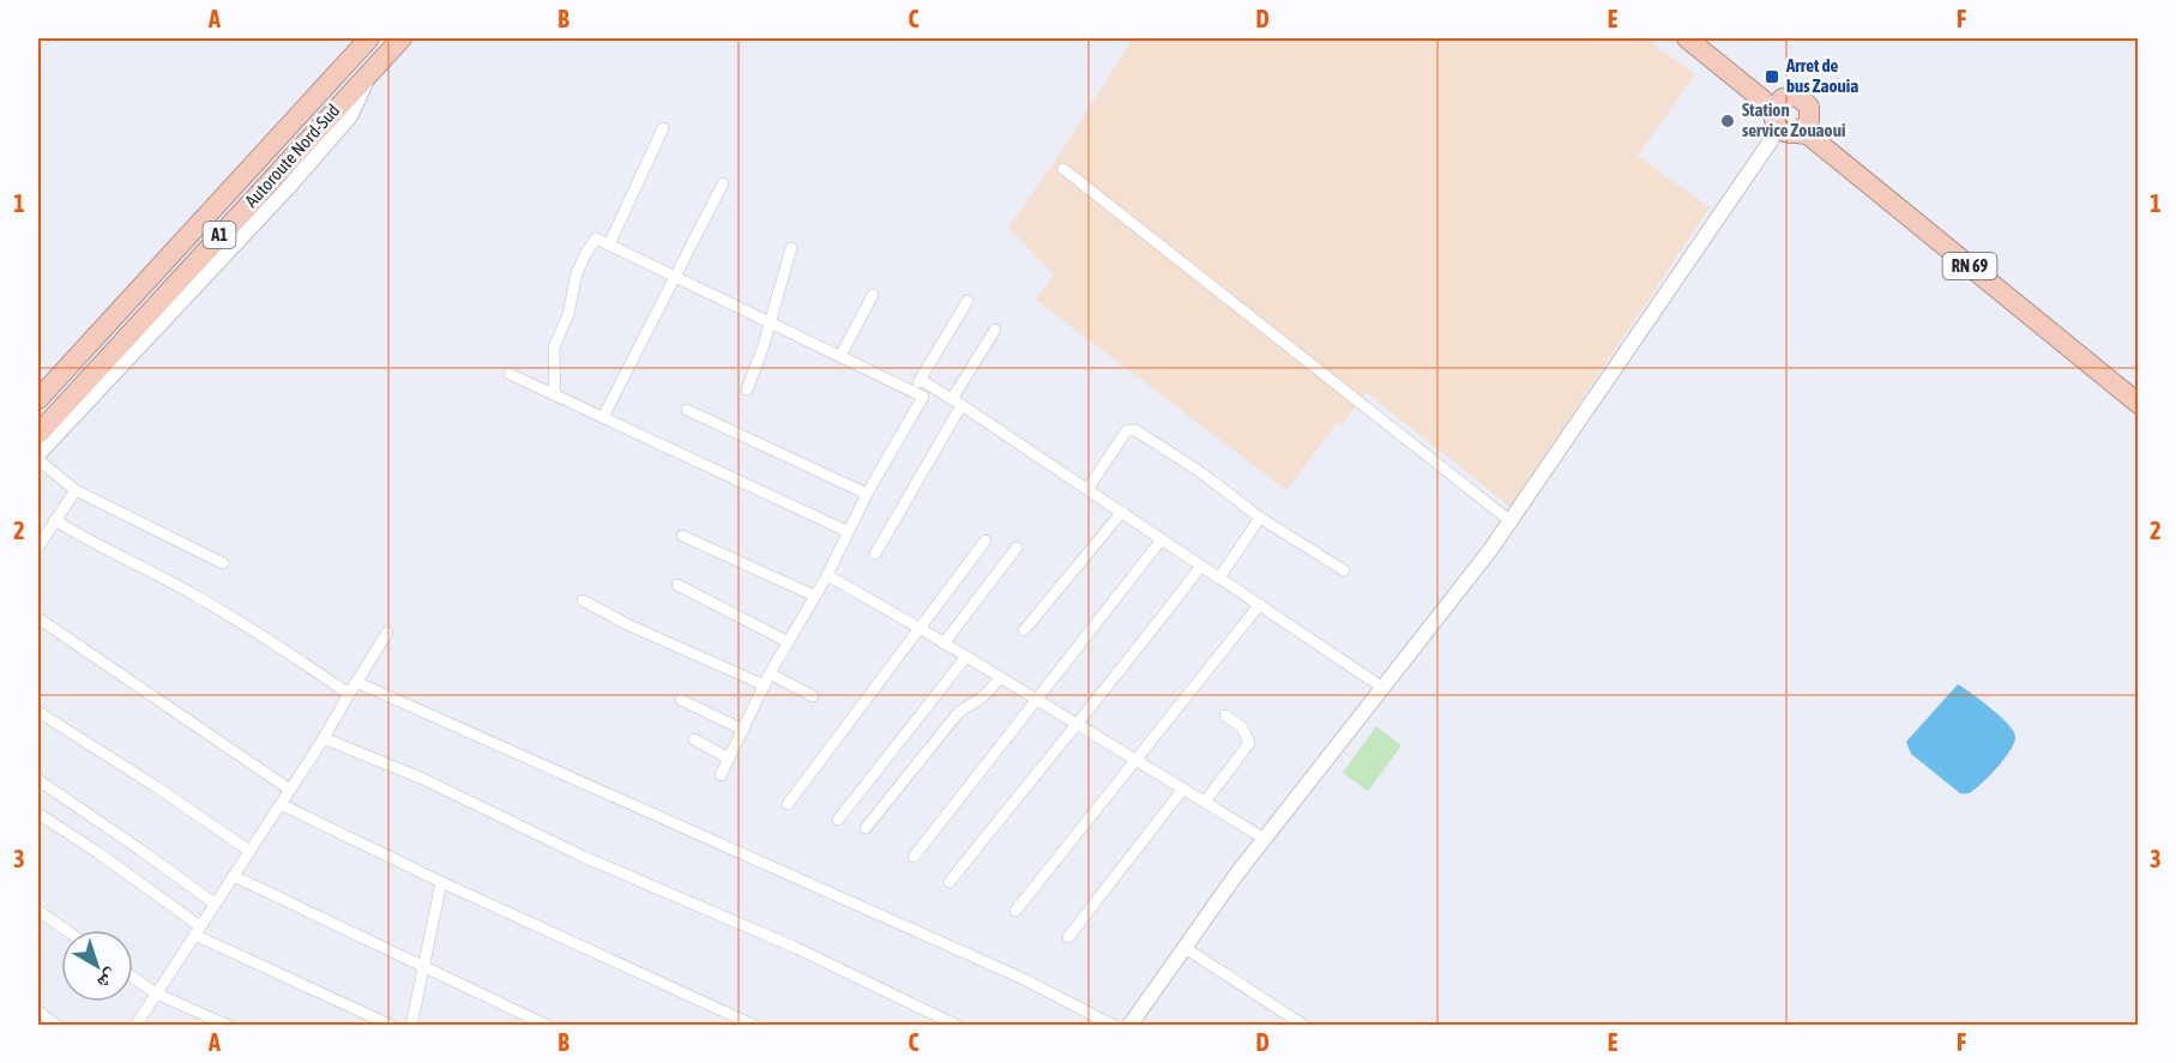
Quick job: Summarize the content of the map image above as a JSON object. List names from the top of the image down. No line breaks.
{"streets":{"highway":["Autoroute Nord-Sud","A1","RN 69"]},"places":{"transit":["Arret de bus Zaouia"],"other":["Station service Zouaoui"]},"north":"bottom right","grid":{"columns":["A","B","C","D","E","F"],"rows":["1","2","3"]}}
